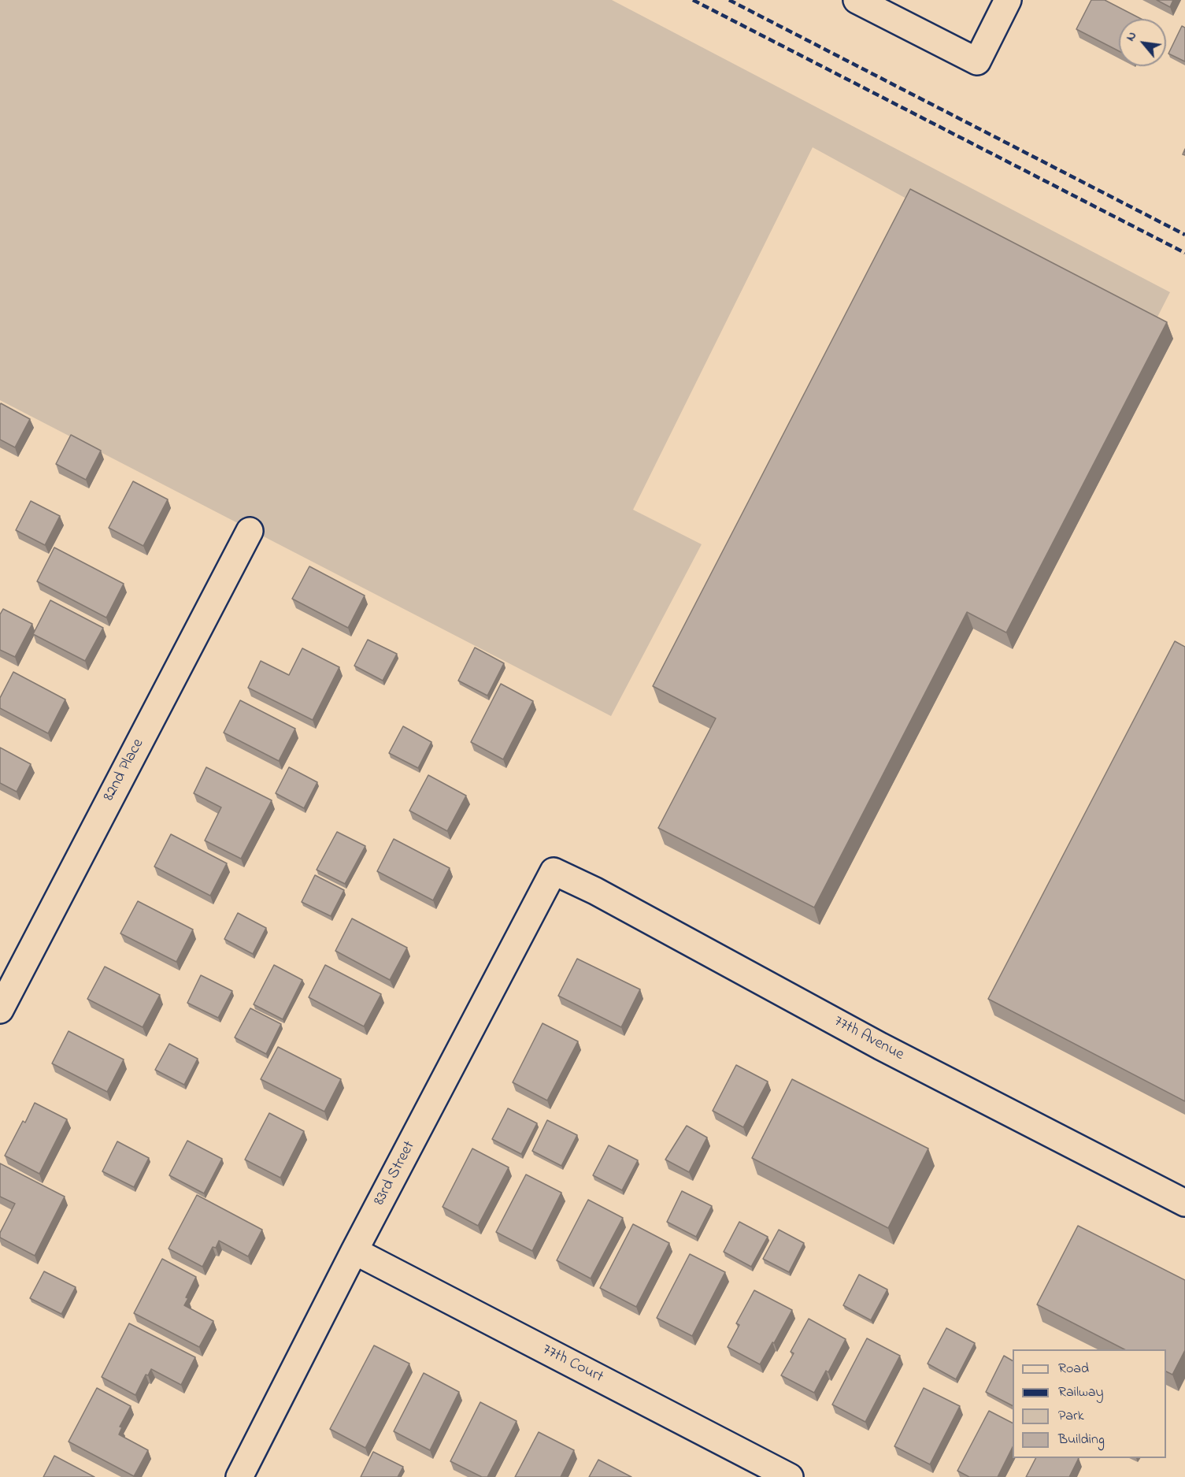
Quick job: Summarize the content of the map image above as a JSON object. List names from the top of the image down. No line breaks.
{"streets":{"street":["82nd Place","77th Avenue","83rd Street","77th Court"]},"crossings":[["77th Avenue","83rd Street"],["83rd Street","77th Court"]],"legend":["Road","Railway","Park","Building"],"north":"top left"}
